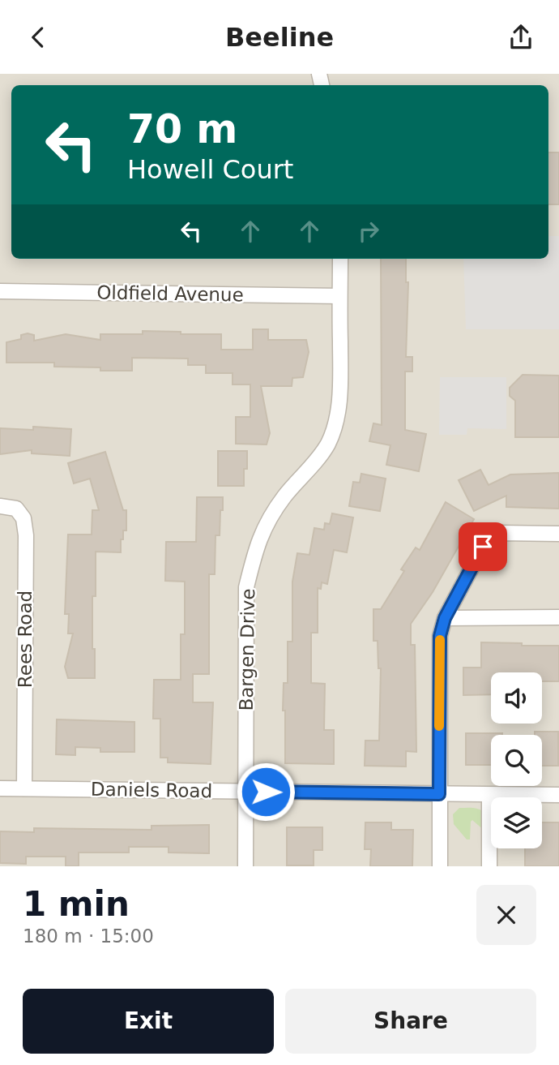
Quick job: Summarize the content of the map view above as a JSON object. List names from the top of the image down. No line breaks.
{"streets":{"street":["Oldfield Avenue","Rees Road","Bargen Drive","Daniels Road"]},"crossings":[["Oldfield Avenue","Bargen Drive"],["Rees Road","Daniels Road"],["Bargen Drive","Daniels Road"]],"page":{"header":"Beeline","turn":["70 m","Howell Court"],"heading":["1 min","180 m · 15:00"],"buttons":["Exit","Share"]}}
